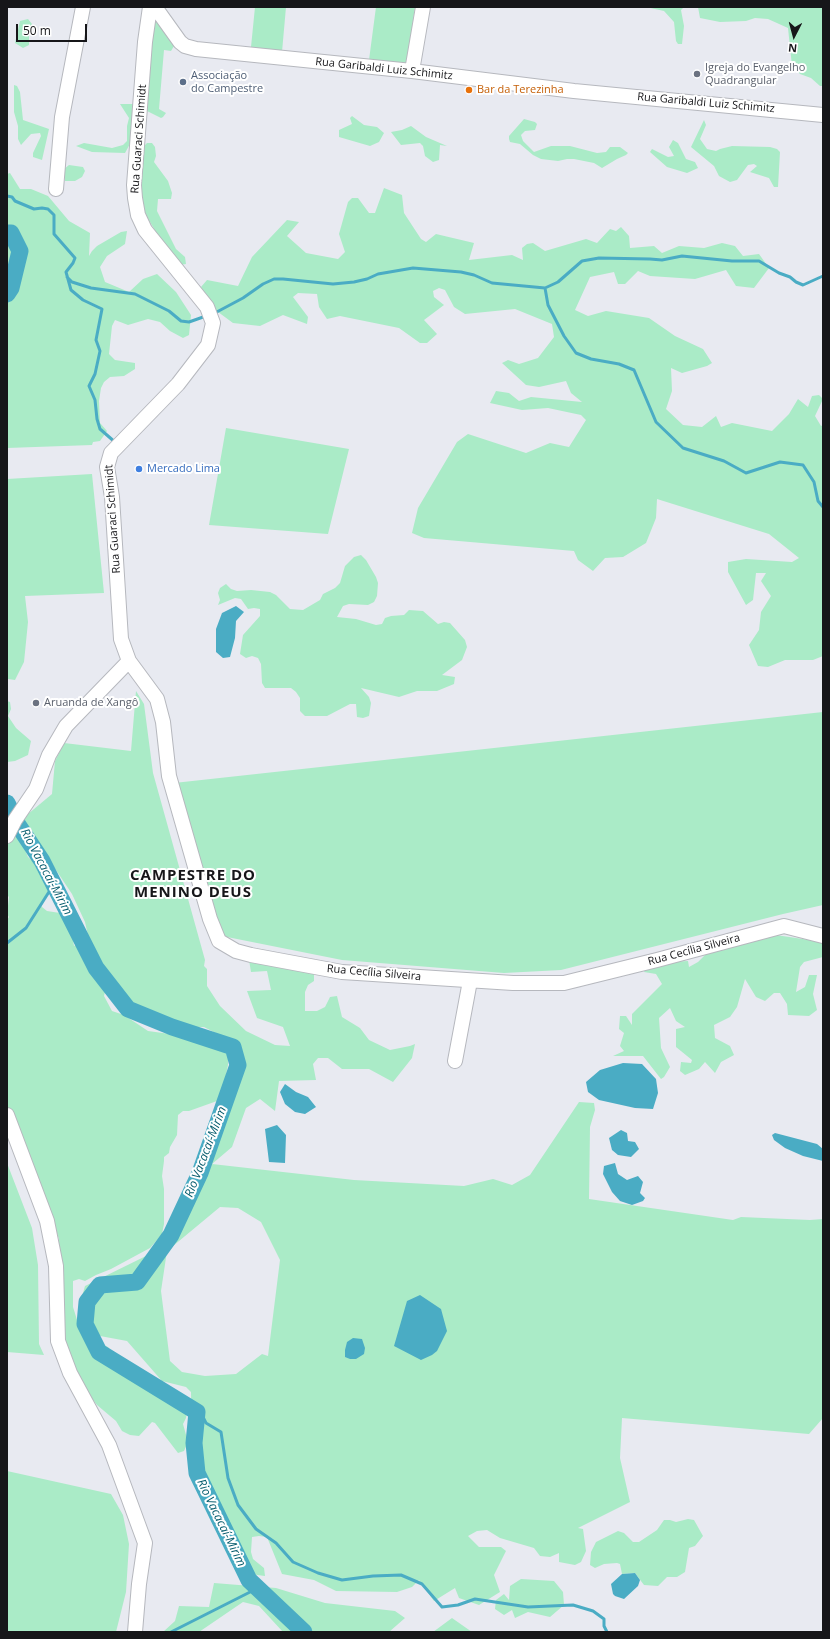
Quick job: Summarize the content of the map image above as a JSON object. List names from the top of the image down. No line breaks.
{"streets":{"street":["Rua Garibaldi Luiz Schimitz","Rua Guaraci Schimidt","Rua Cecília Silveira"]},"crossings":[["Rua Guaraci Schimidt","Rua Cecília Silveira"]],"districts":["CAMPESTRE DO MENINO DEUS"],"water":["Rio Vacacaí-Mirim"],"places":["Igreja do Evangelho Quadrangular","Associação do Campestre","Bar da Terezinha","Mercado Lima","Aruanda de Xangô"],"scale_bar":"50 m","north":"bottom"}
